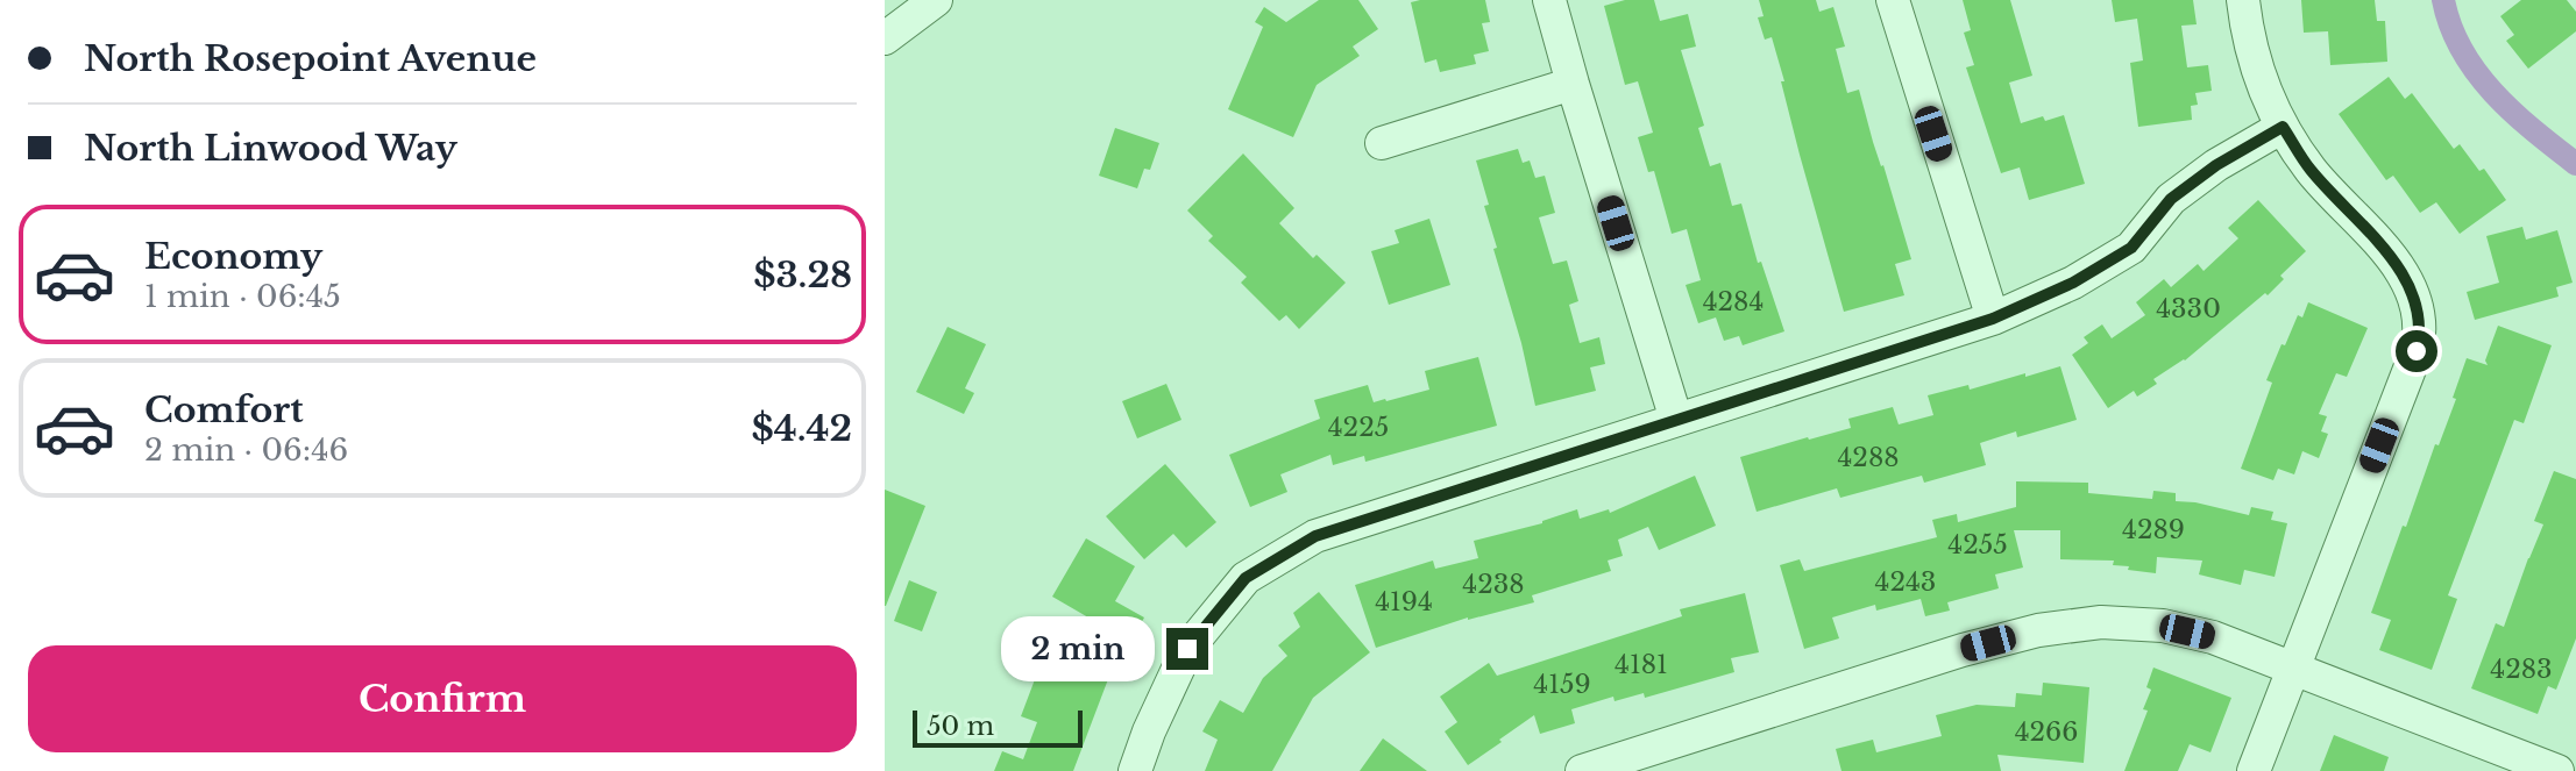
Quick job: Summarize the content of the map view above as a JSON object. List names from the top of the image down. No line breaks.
{"house_numbers":["4284","4330","4225","4288","4289","4255","4243","4238","4194","4181","4283","4159","4266"],"scale_bar":"50 m","page":{"banner":["North Rosepoint Avenue","North Linwood Way"],"list":[{"name":"Economy","note":"1 min · 06:45","value":"$3.28"},{"name":"Comfort","note":"2 min · 06:46","value":"$4.42"}],"bubble":"2 min","buttons":"Confirm","scale":"50 m"}}
